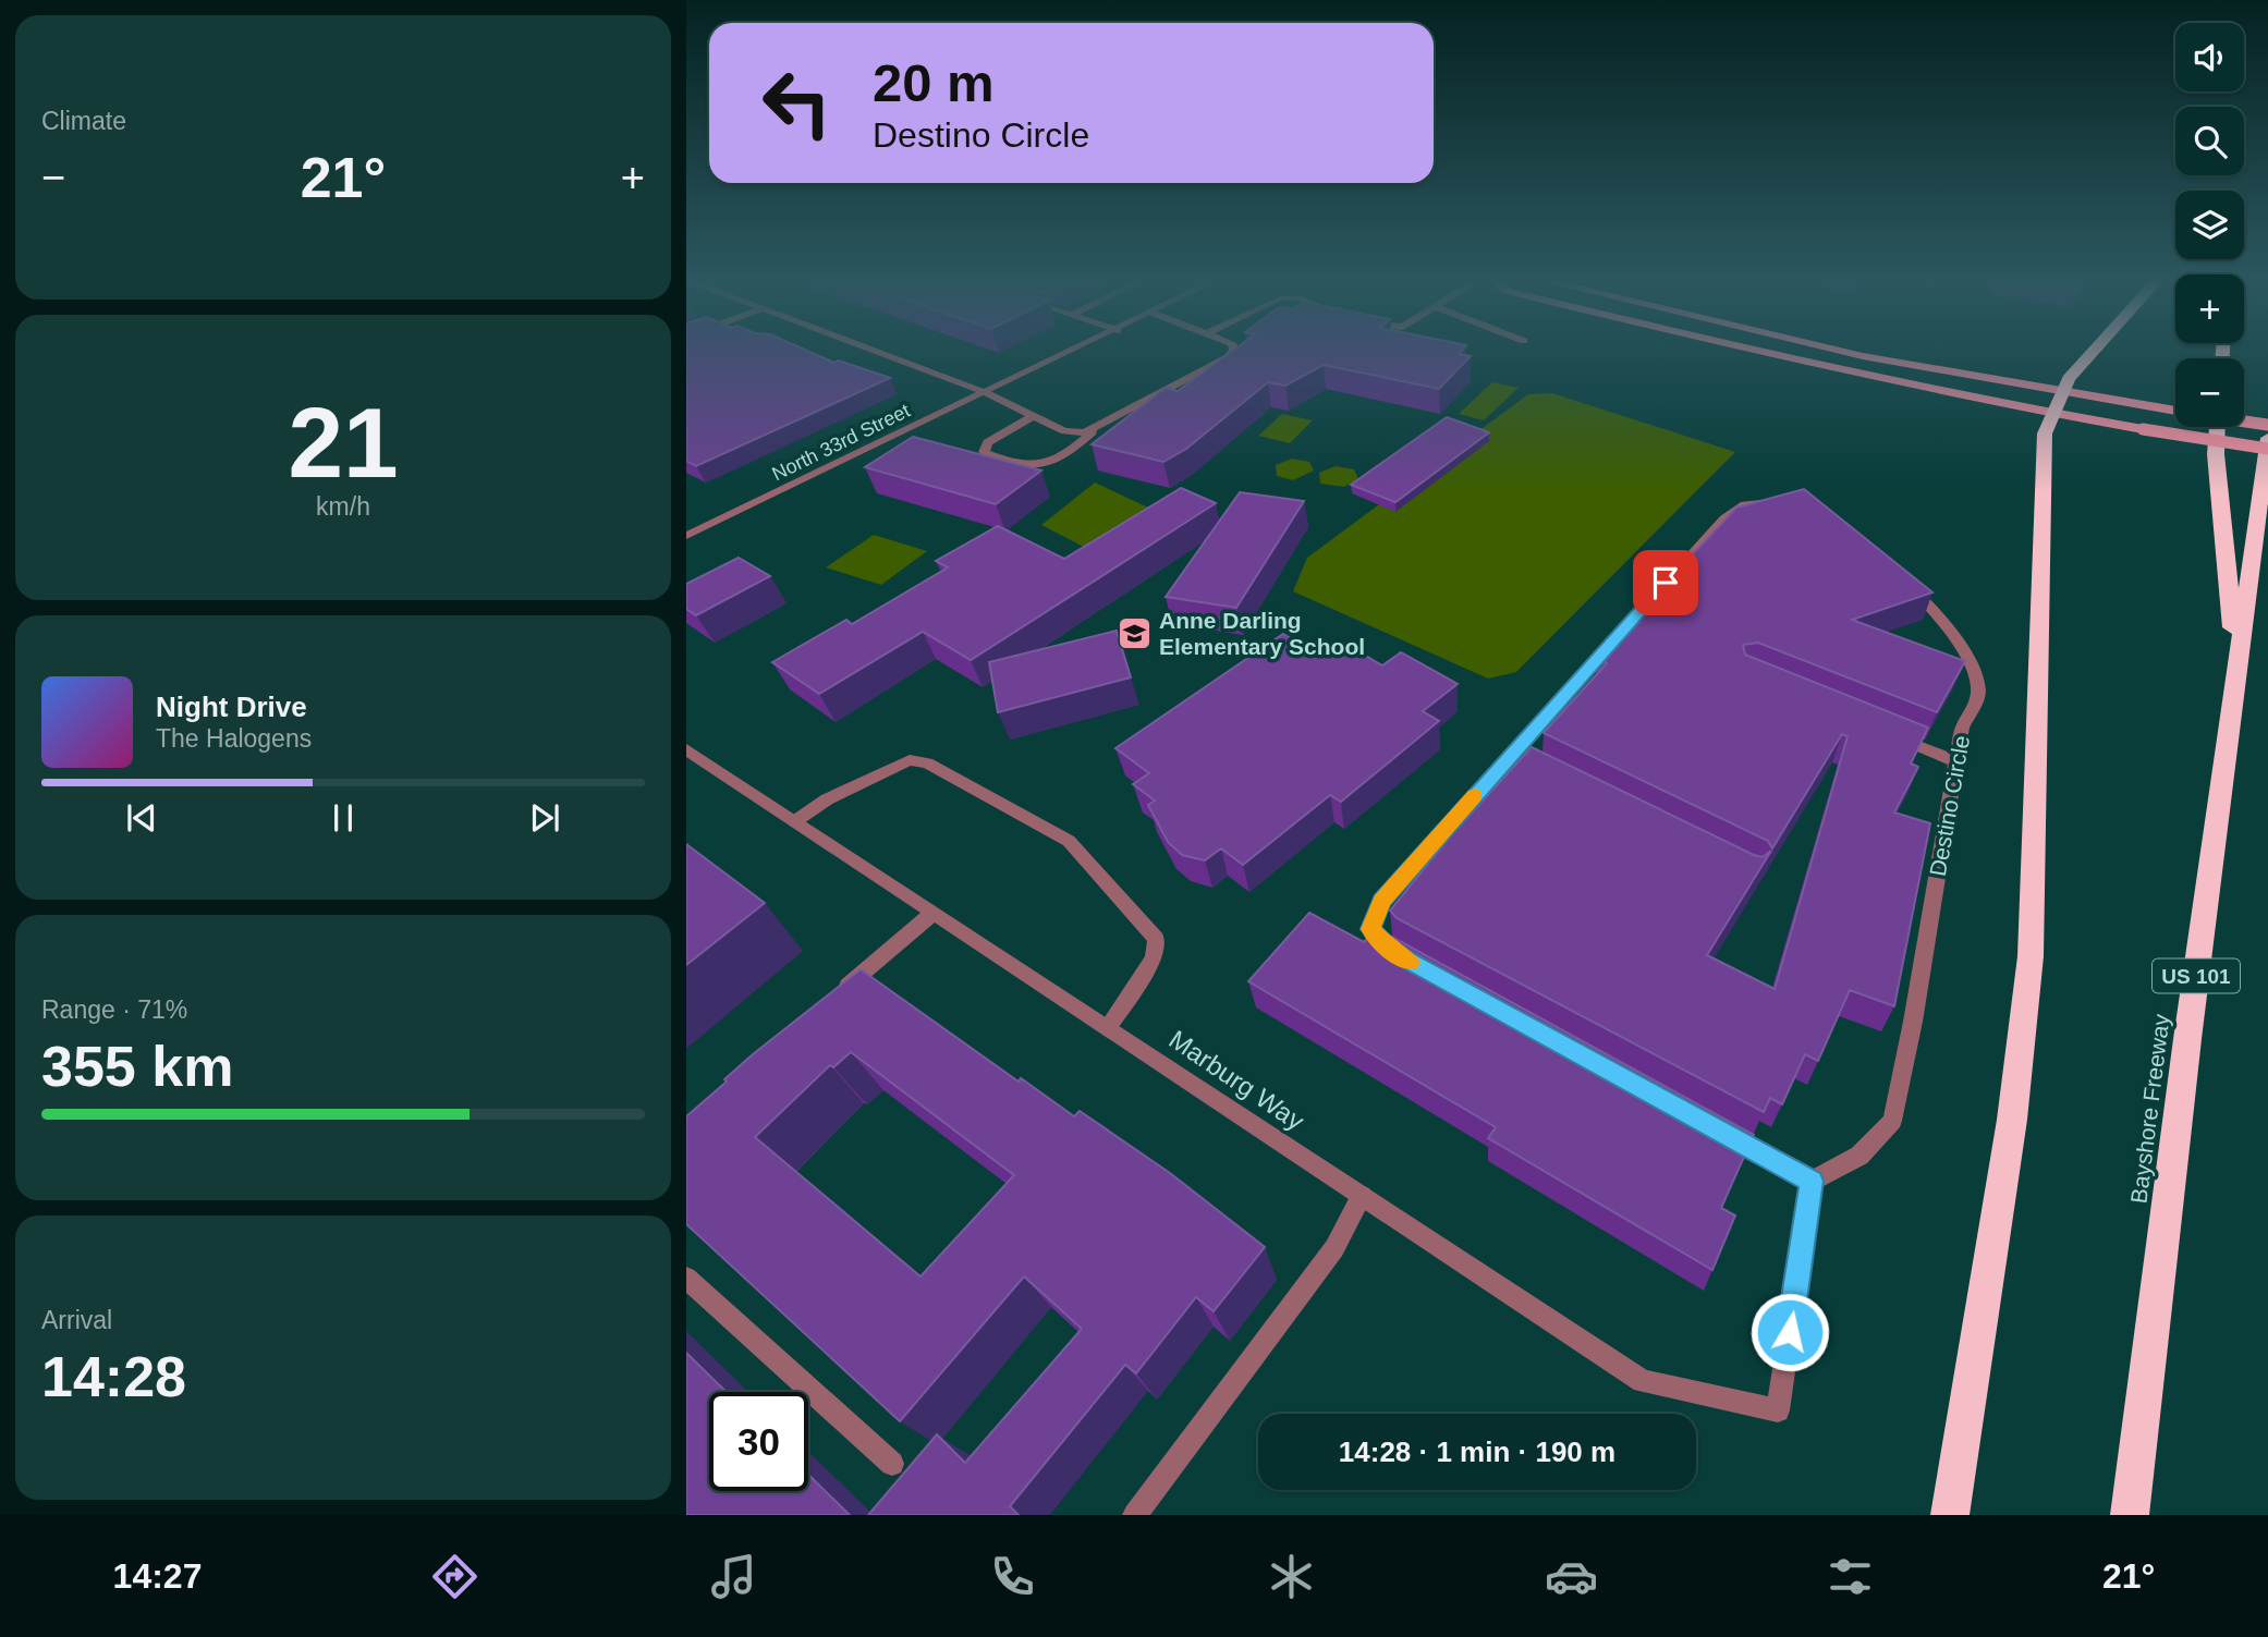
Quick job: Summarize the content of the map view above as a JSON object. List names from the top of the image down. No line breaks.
{"streets":{"highway":["US 101","Bayshore Freeway"],"street":["North 33rd Street","Destino Circle","Marburg Way"]},"crossings":[["Destino Circle","Marburg Way"]],"places":{"school or university":["Anne Darling Elementary School"]},"page":{"tile":["Climate",["21","km/h"],["Range · 71%","355 km"],["Arrival","14:28"]],"map_buttons":["+","−"],"turn":["20 m","Destino Circle"],"heat":["−","21°","+"],"song":["Night Drive","The Halogens"],"limit":"30","trip":"14:28 · 1 min · 190 m","tabs":["14:27","21°"]}}
